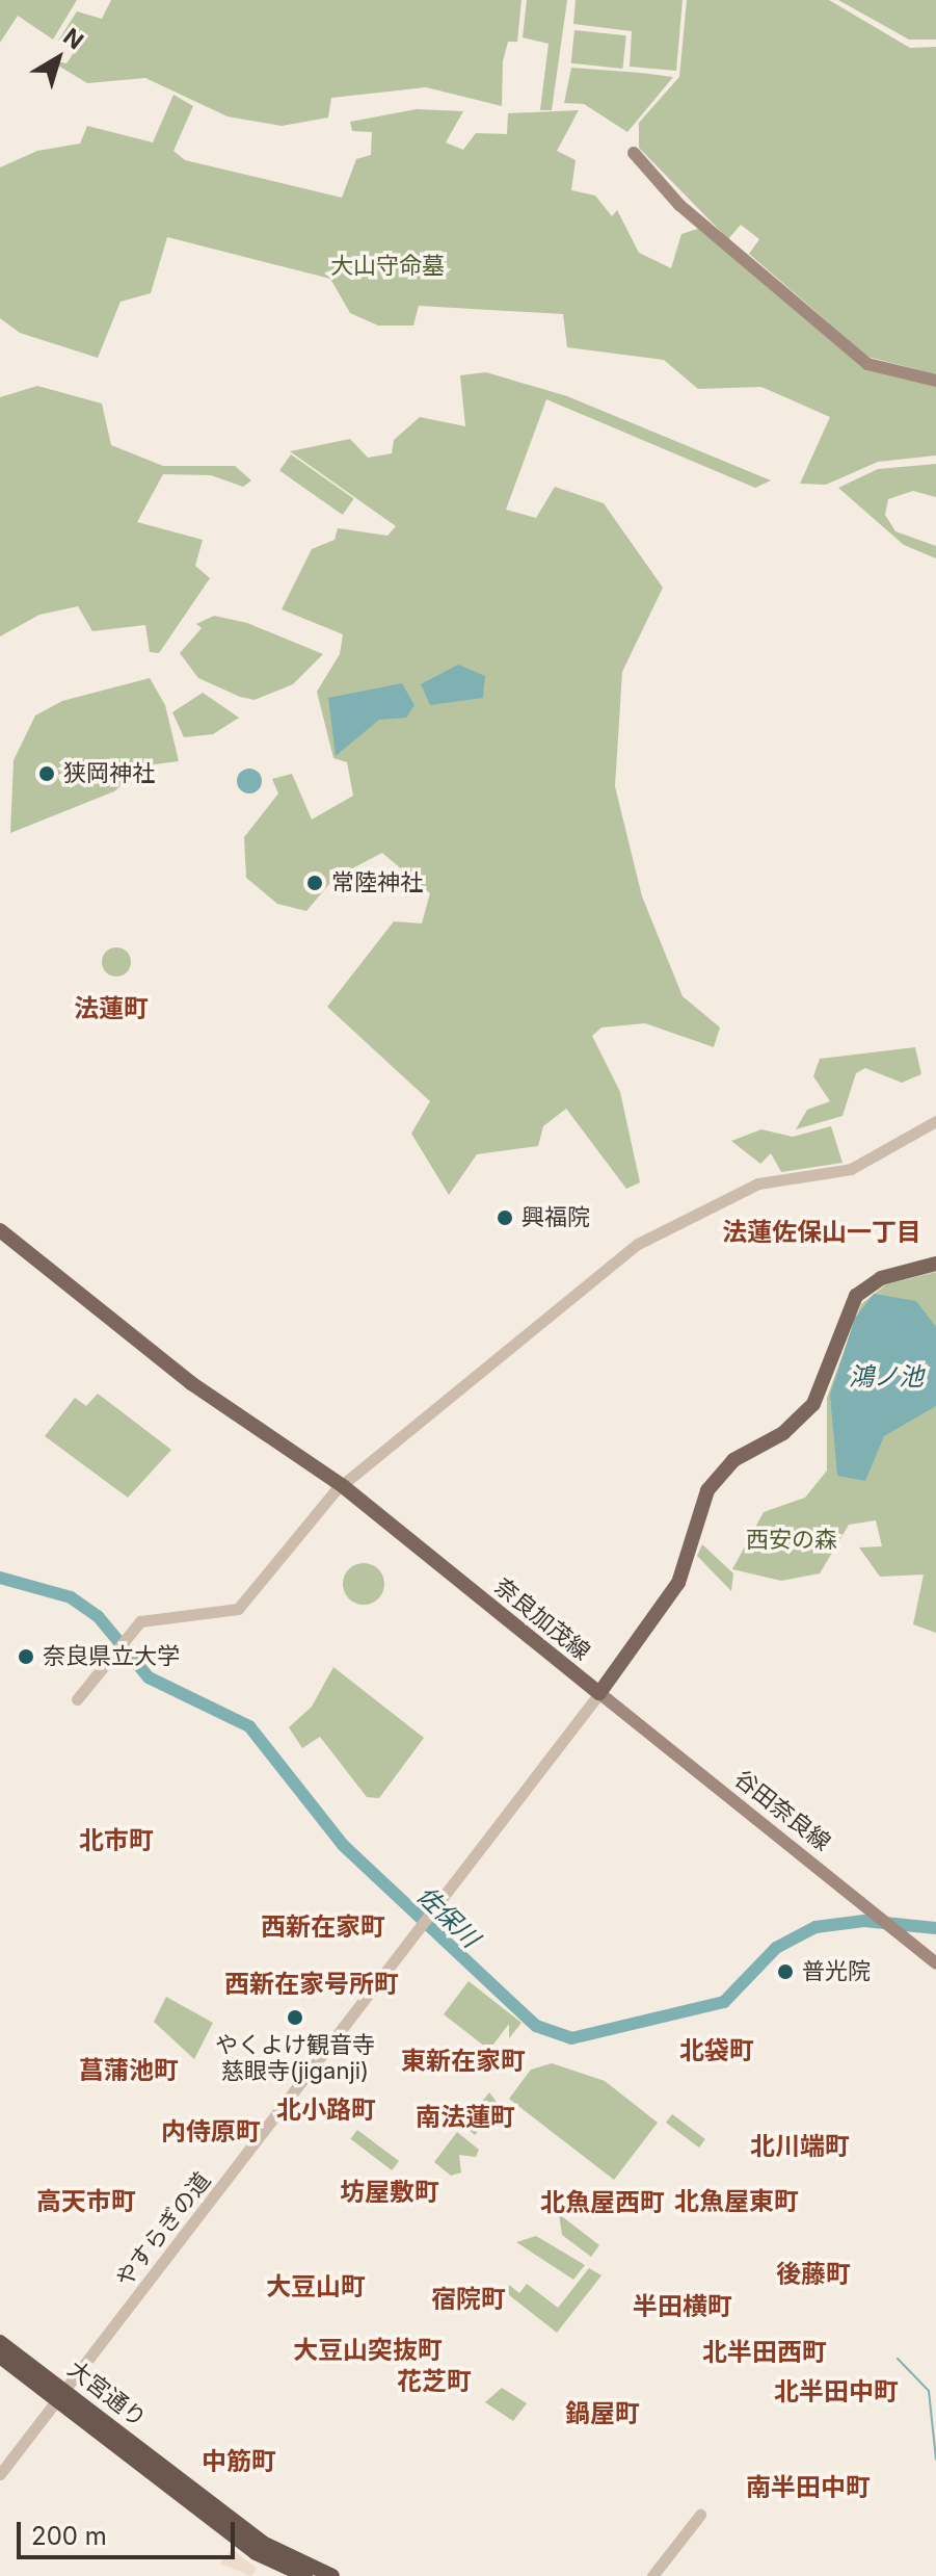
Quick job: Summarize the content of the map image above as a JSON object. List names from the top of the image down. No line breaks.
{"streets":{"highway":["大宮通り"],"main road":["奈良加茂線","谷田奈良線"],"street":["やすらぎの道"]},"crossings":[["奈良加茂線","谷田奈良線"],["奈良加茂線","やすらぎの道"],["谷田奈良線","やすらぎの道"],["やすらぎの道","大宮通り"]],"districts":["法蓮町","法蓮佐保山一丁目","北市町","西新在家町","西新在家号所町","北袋町","東新在家町","菖蒲池町","北小路町","南法蓮町","内侍原町","北川端町","坊屋敷町","高天市町","北魚屋東町","北魚屋西町","後藤町","大豆山町","宿院町","半田横町","大豆山突抜町","北半田西町","花芝町","北半田中町","鍋屋町","中筋町","南半田中町"],"water":["鴻ノ池","佐保川"],"parks":["大山守命墓","西安の森"],"places":["狭岡神社","常陸神社","興福院","奈良県立大学","普光院","やくよけ観音寺 慈眼寺(jiganji)"],"scale_bar":"200 m","north":"top right"}
